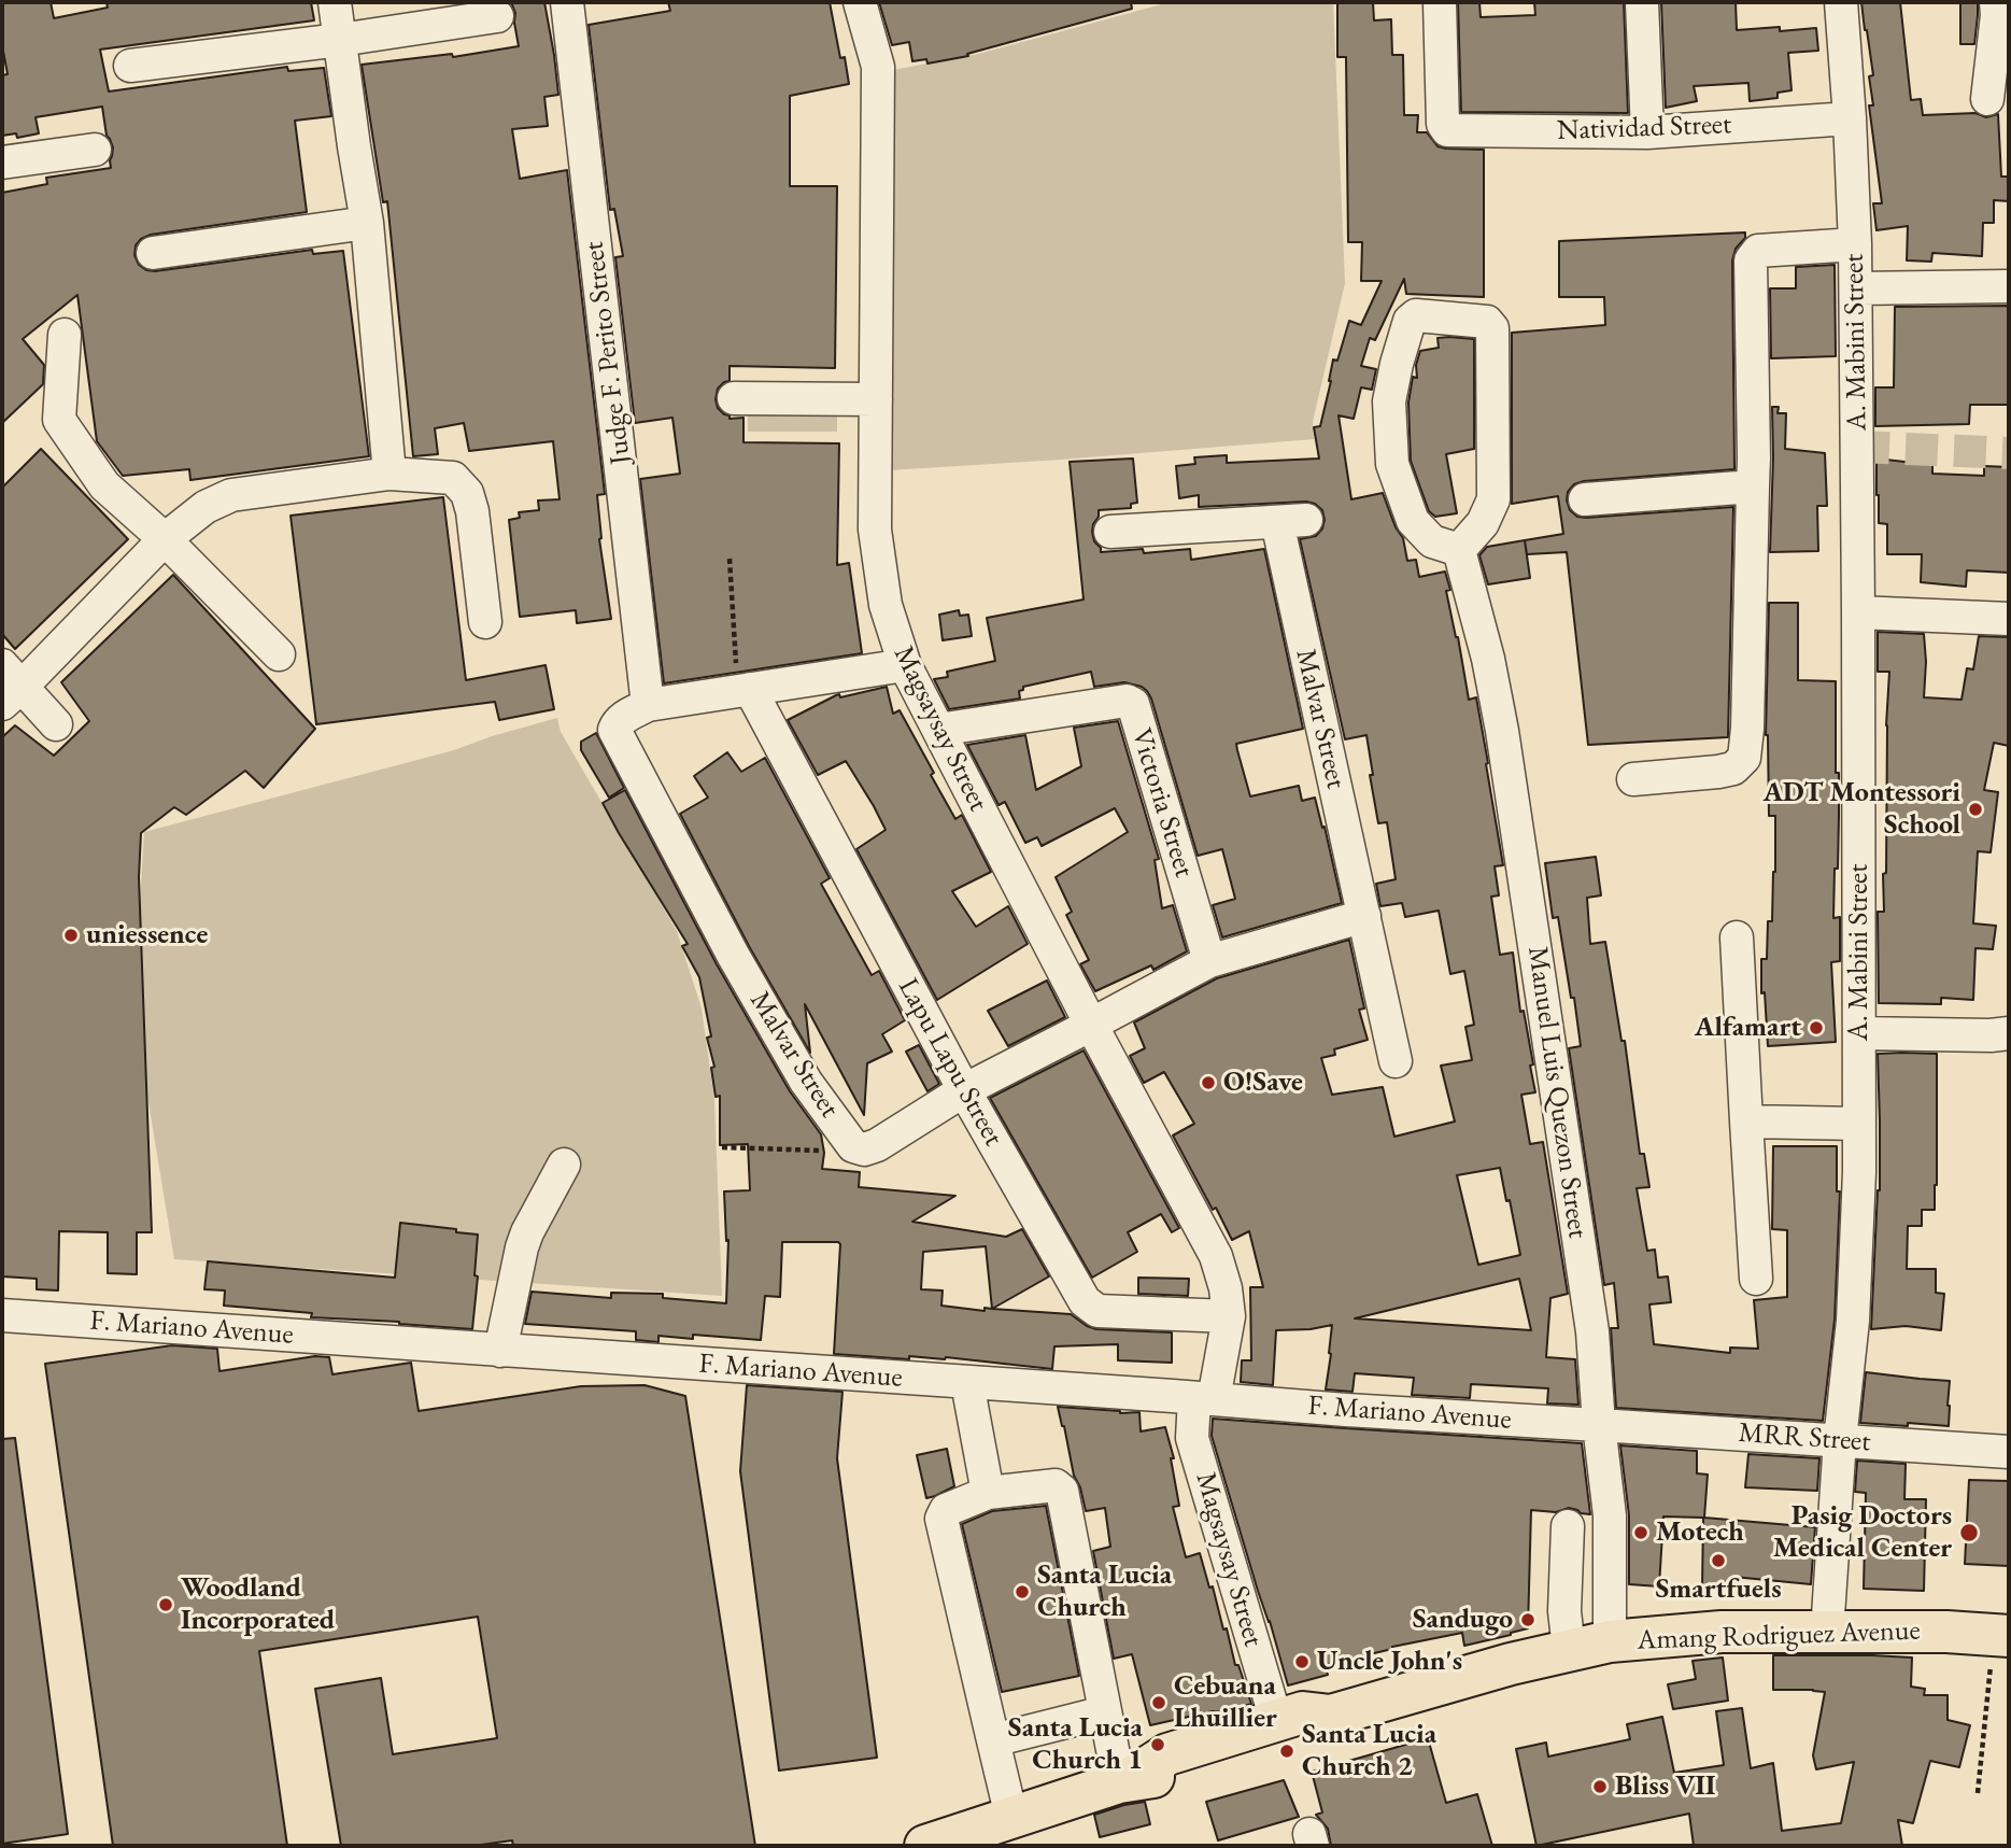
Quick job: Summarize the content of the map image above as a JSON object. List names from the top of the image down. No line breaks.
{"streets":{"main road":["Amang Rodriguez Avenue"],"street":["Natividad Street","A. Mabini Street","Judge F. Perito Street","Malvar Street","Magsaysay Street","Victoria Street","Lapu Lapu Street","Manuel Luis Quezon Street","F. Mariano Avenue","MRR Street"]},"crossings":[["Natividad Street","A. Mabini Street"],["A. Mabini Street","MRR Street"],["A. Mabini Street","Amang Rodriguez Avenue"],["Judge F. Perito Street","Malvar Street"],["Malvar Street","Magsaysay Street"],["Malvar Street","Victoria Street"],["Malvar Street","Lapu Lapu Street"],["Magsaysay Street","Victoria Street"],["Magsaysay Street","Lapu Lapu Street"],["Magsaysay Street","F. Mariano Avenue"],["Magsaysay Street","Amang Rodriguez Avenue"],["Manuel Luis Quezon Street","F. Mariano Avenue"],["Manuel Luis Quezon Street","MRR Street"],["Manuel Luis Quezon Street","Amang Rodriguez Avenue"],["F. Mariano Avenue","MRR Street"]],"places":["ADT Montessori School","uniessence","Alfamart","O!Save","Motech","Pasig Doctors Medical Center","Smartfuels","Santa Lucia Church","Woodland Incorporated","Sandugo","Uncle John's","Cebuana Lhuillier","Santa Lucia Church 1","Santa Lucia Church 2","Bliss Ⅶ"]}
